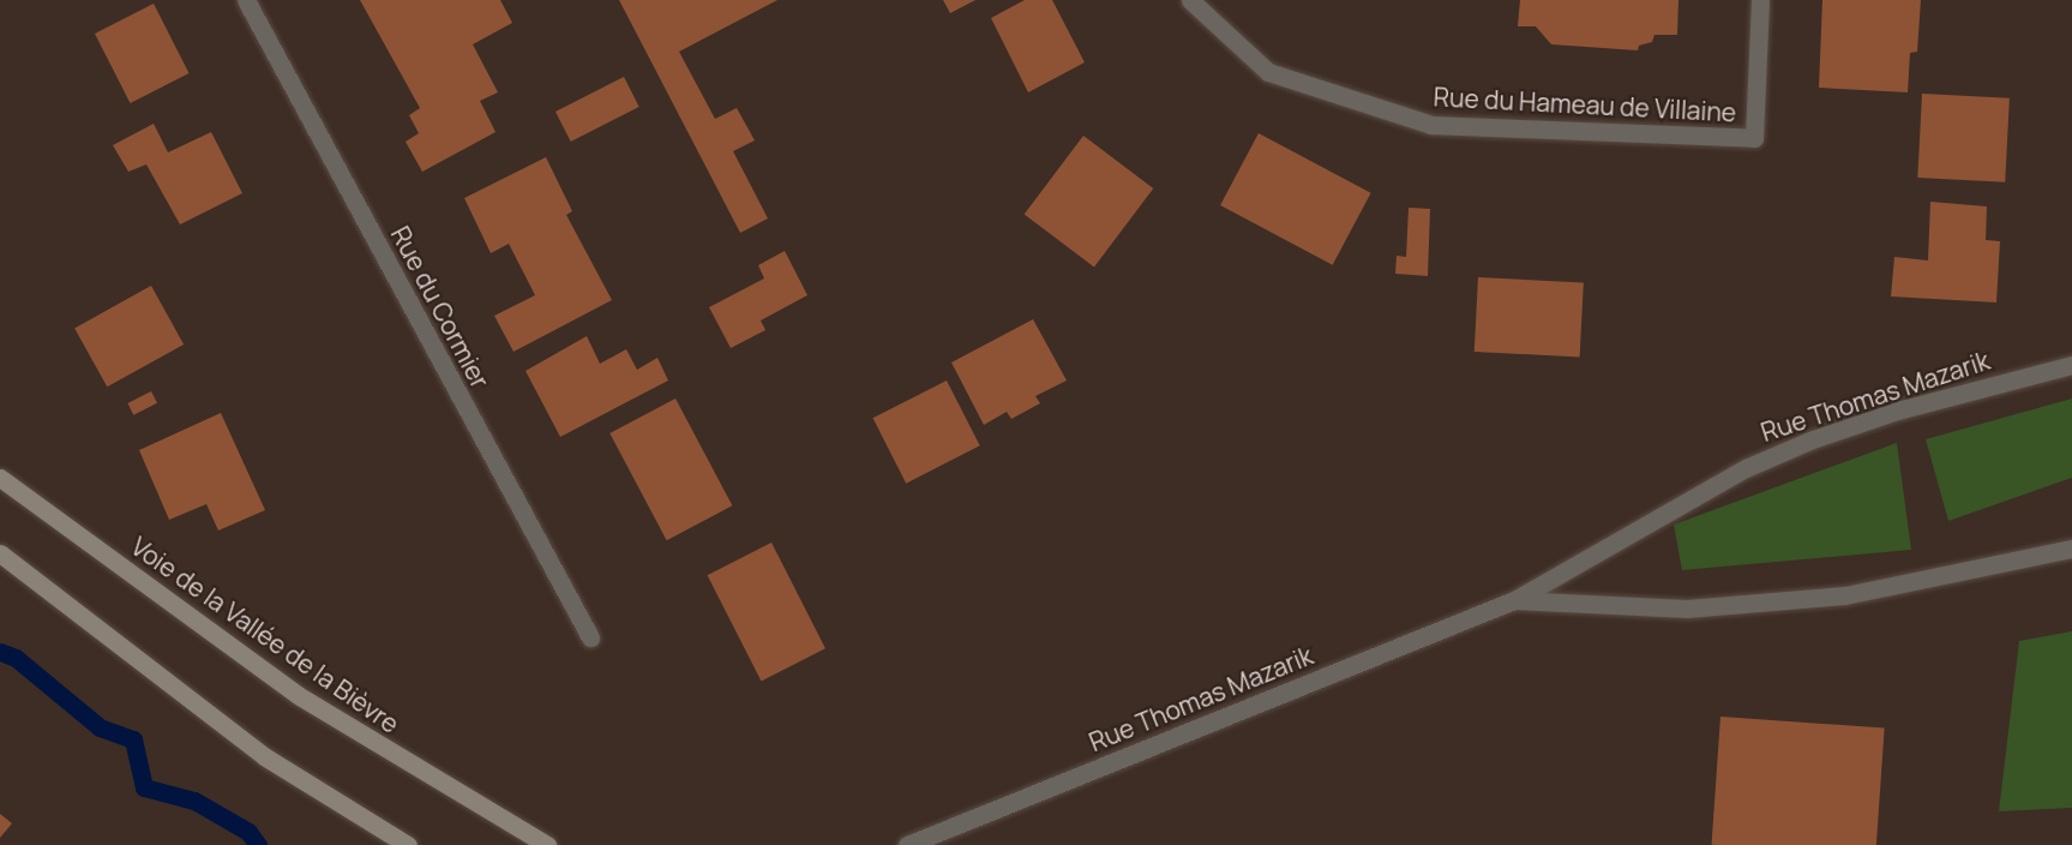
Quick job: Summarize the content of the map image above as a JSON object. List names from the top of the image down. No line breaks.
{"streets":{"main road":["Voie de la Vallée de la Bièvre"],"street":["Rue du Hameau de Villaine","Rue du Cormier","Rue Thomas Mazarik"]}}
